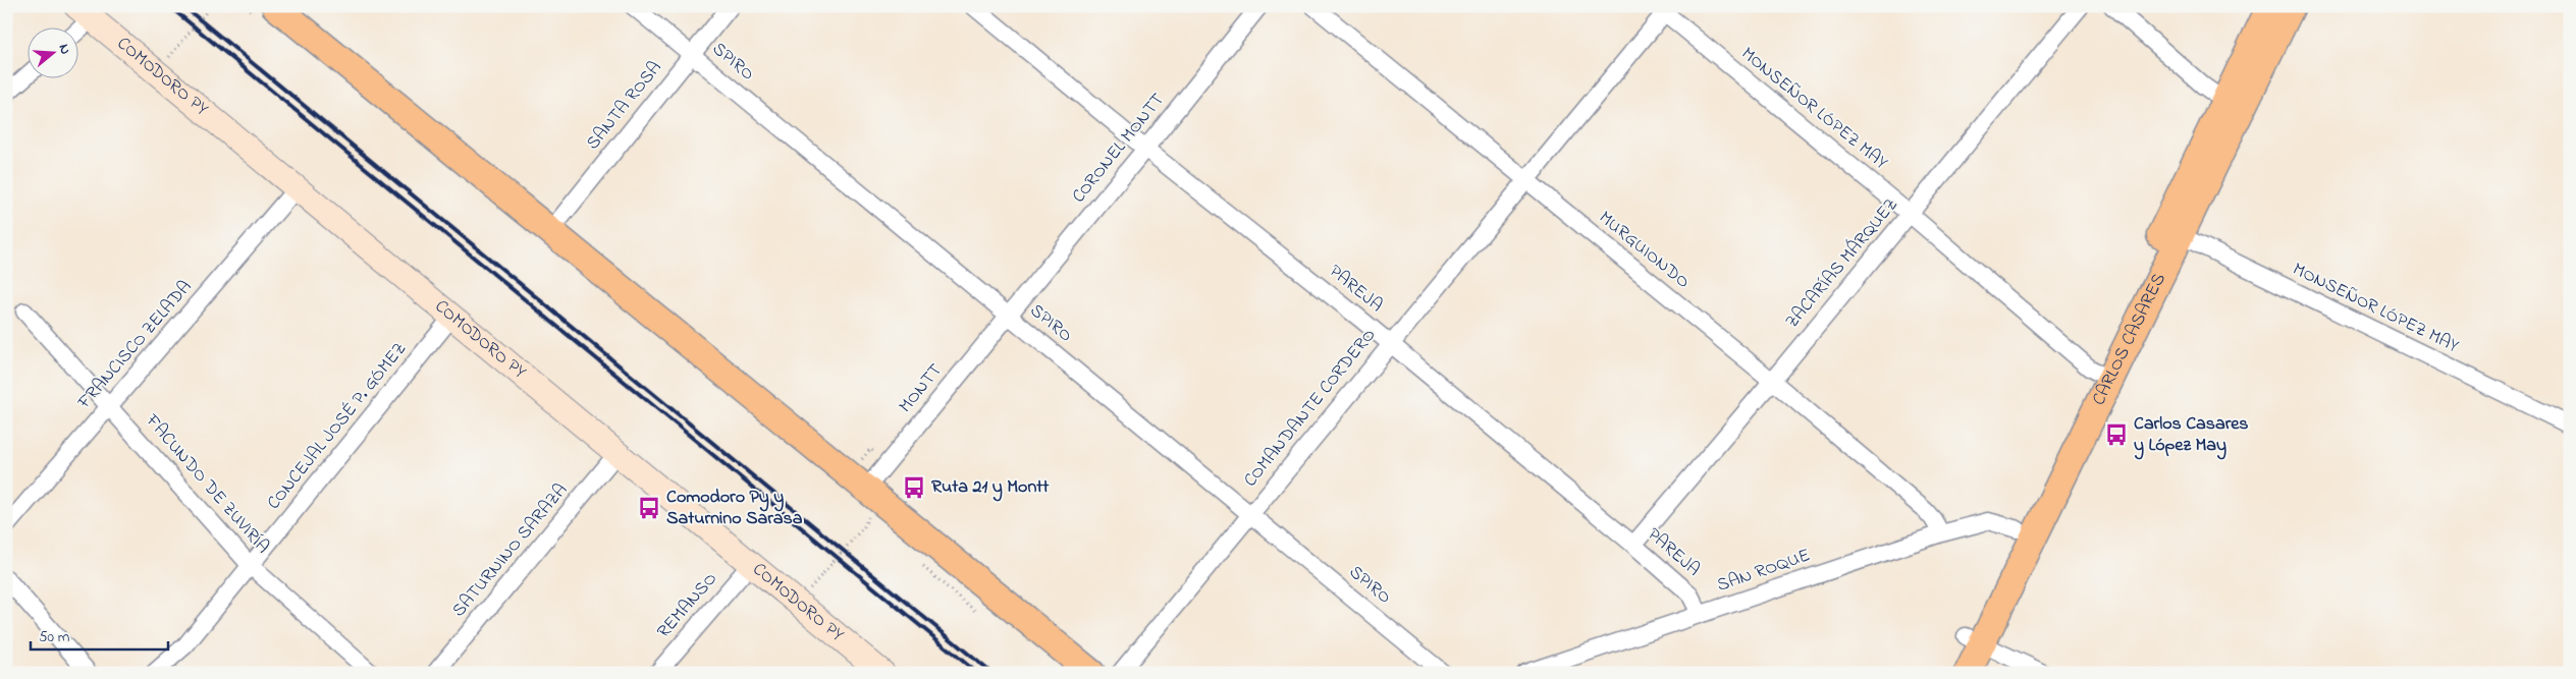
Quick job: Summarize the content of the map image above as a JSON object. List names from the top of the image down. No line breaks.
{"streets":{"main road":["COMODORO PY","CARLOS CASARES"],"street":["SPIRO","SANTA ROSA","MONSEÑOR LÓPEZ MAY","CORONEL MONTT","MURGUIONDO","ZACARÍAS MÁRQUEZ","PAREJA","FRANCISCO ZELADA","MONTT","COMANDANTE CORDERO","CONCEJAL JOSÉ P. GÓMEZ","FACUNDO DE ZUVIRÍA","SATURNINO SARAZA","SAN ROQUE","REMANSO"]},"crossings":[["SPIRO","SANTA ROSA"],["SPIRO","CORONEL MONTT"],["SPIRO","MONTT"],["SPIRO","COMANDANTE CORDERO"],["COMODORO PY","FRANCISCO ZELADA"],["COMODORO PY","CONCEJAL JOSÉ P. GÓMEZ"],["COMODORO PY","SATURNINO SARAZA"],["COMODORO PY","REMANSO"],["MONSEÑOR LÓPEZ MAY","ZACARÍAS MÁRQUEZ"],["MONSEÑOR LÓPEZ MAY","CARLOS CASARES"],["MONSEÑOR LÓPEZ MAY","COMANDANTE CORDERO"],["CORONEL MONTT","PAREJA"],["CORONEL MONTT","MONTT"],["MURGUIONDO","ZACARÍAS MÁRQUEZ"],["MURGUIONDO","COMANDANTE CORDERO"],["MURGUIONDO","SAN ROQUE"],["ZACARÍAS MÁRQUEZ","PAREJA"],["PAREJA","COMANDANTE CORDERO"],["PAREJA","SAN ROQUE"],["CARLOS CASARES","SAN ROQUE"],["FRANCISCO ZELADA","FACUNDO DE ZUVIRÍA"],["CONCEJAL JOSÉ P. GÓMEZ","FACUNDO DE ZUVIRÍA"]],"places":{"bus stop":["Carlos Casares y López May","Ruta 21 y Montt","Comodoro Py y Saturnino Sarasa"]},"scale_bar":"50 m","north":"right"}
